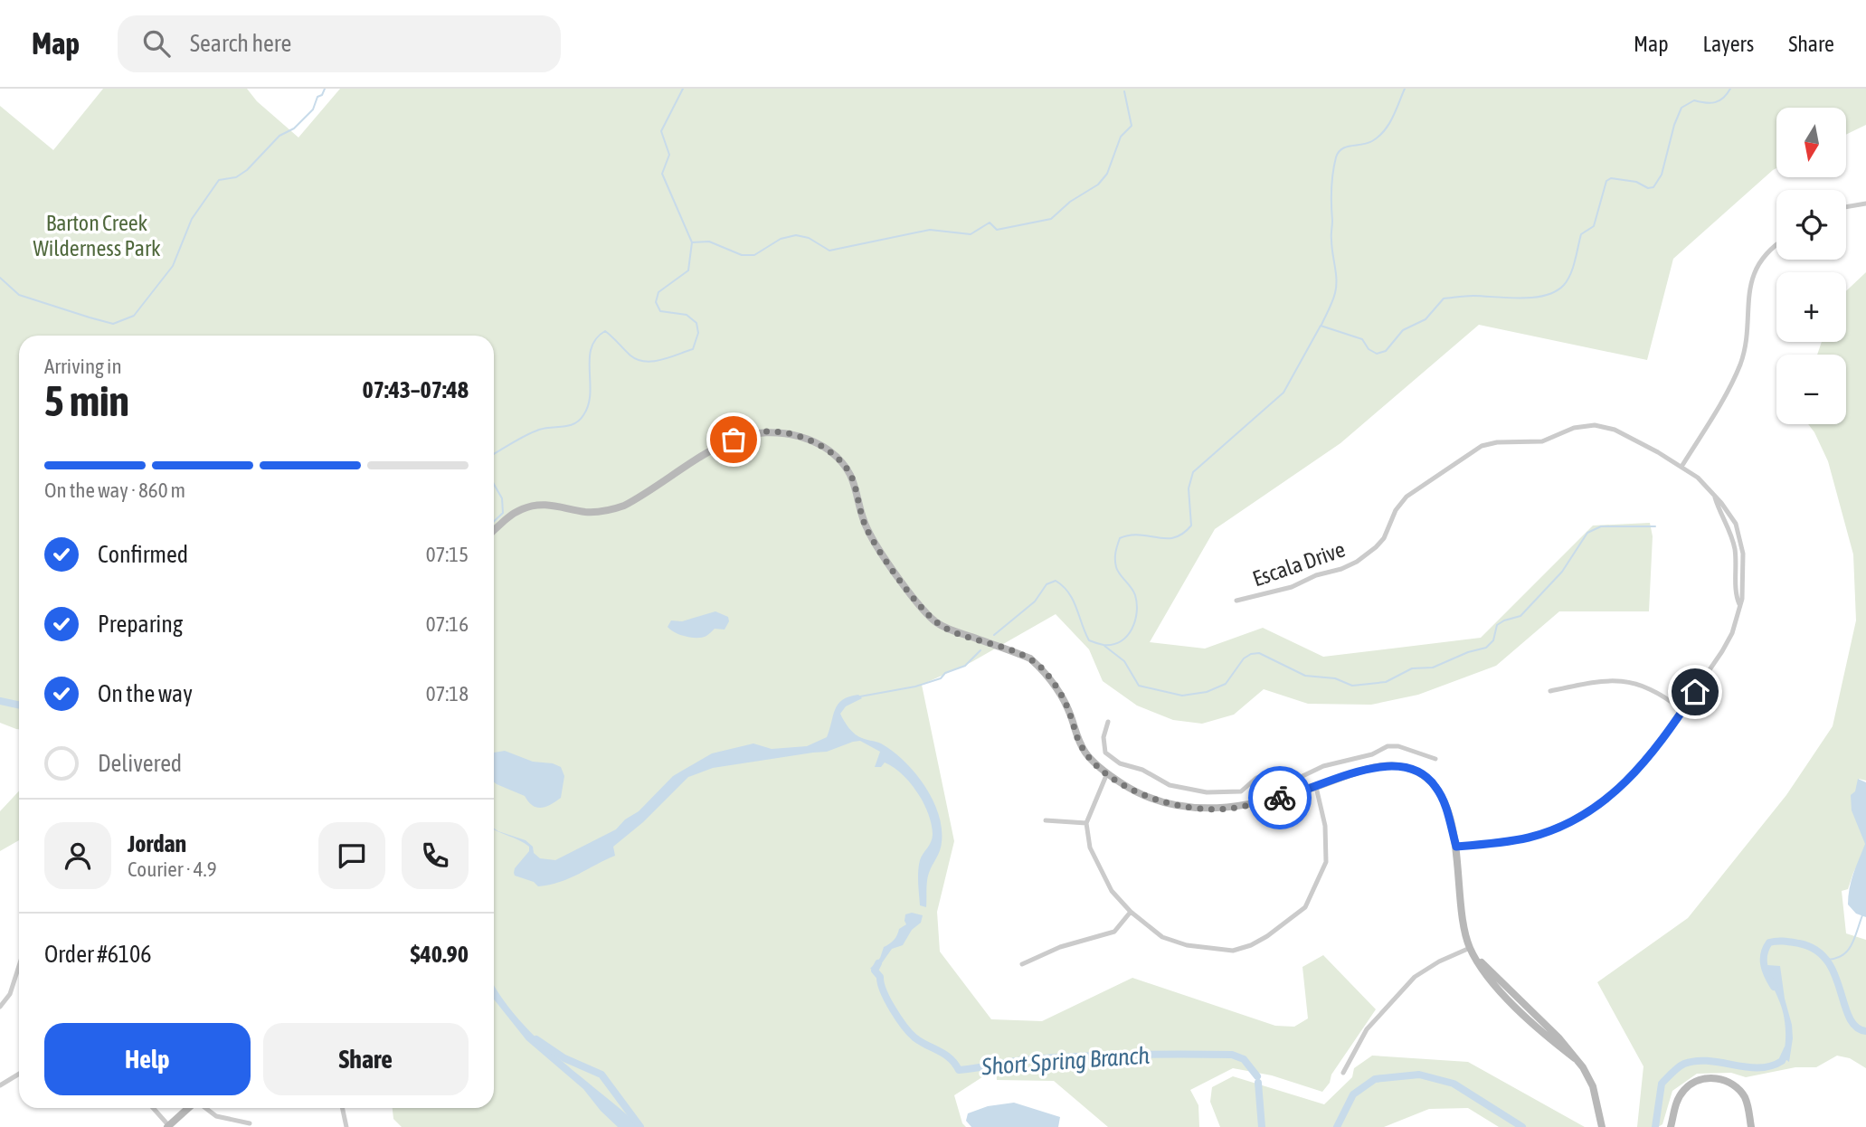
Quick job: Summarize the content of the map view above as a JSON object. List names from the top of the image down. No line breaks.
{"streets":{"street":["Escala Drive"]},"water":["Short Spring Branch"],"parks":["Barton Creek Wilderness Park"],"north":"bottom","page":{"header":"Map","search":"Search here","nav":["Map","Layers","Share"],"map_buttons":["+","−"],"heading":["5 min","Arriving in","07:43–07:48"],"panel":["Jordan","Courier · 4.9","Order #6106","$40.90"],"bar":"On the way · 860 m","list":[["Confirmed","07:15"],["Preparing","07:16"],["On the way","07:18"],"Delivered"],"buttons":["Help","Share"]}}
